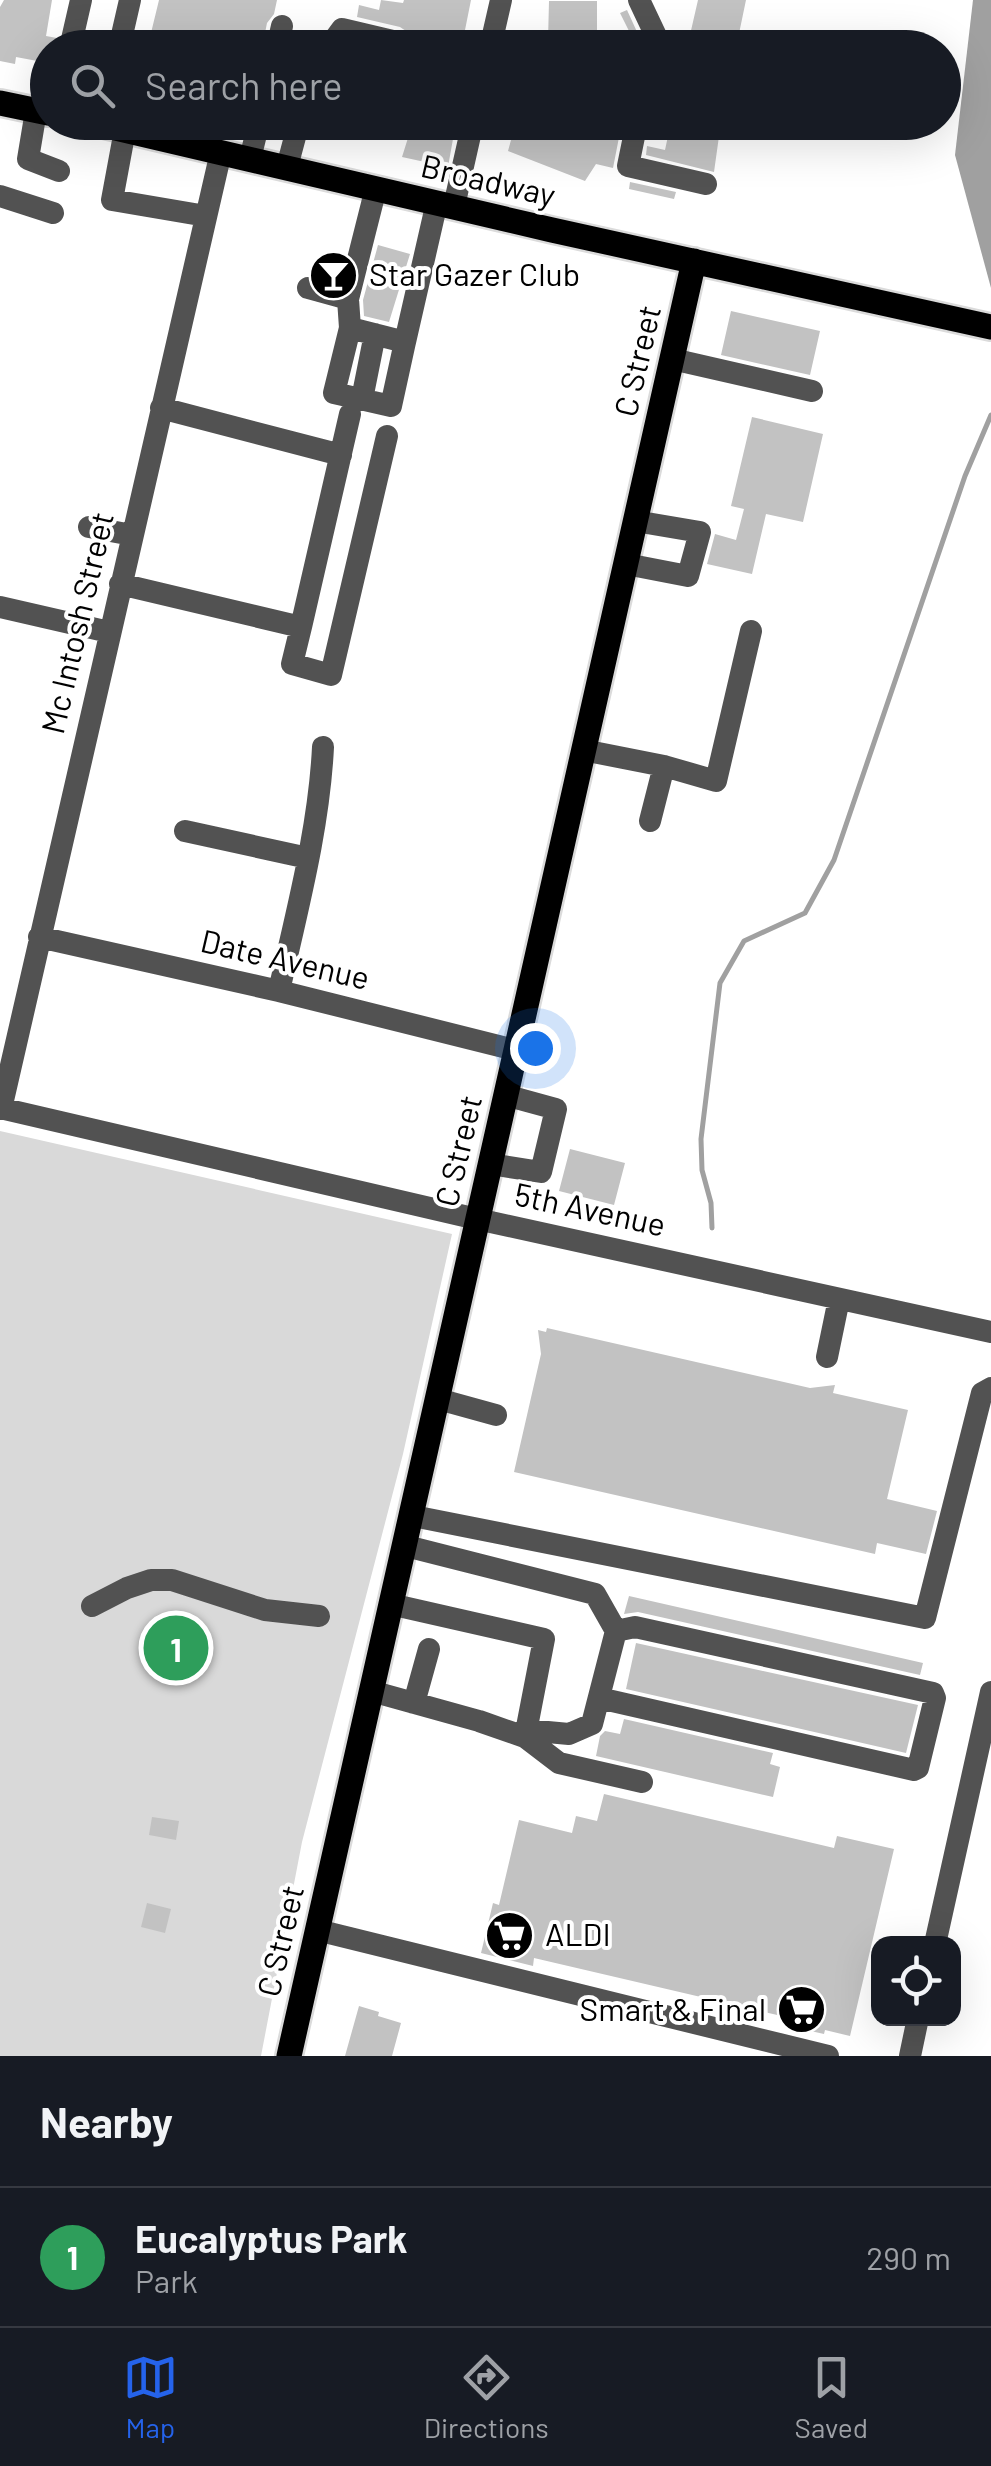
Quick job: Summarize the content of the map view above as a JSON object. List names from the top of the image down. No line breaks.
{"streets":{"main road":["Broadway","C Street"],"street":["Mc Intosh Street","Date Avenue","5th Avenue"]},"crossings":[["Broadway","C Street"],["Broadway","Mc Intosh Street"],["C Street","Date Avenue"],["C Street","5th Avenue"],["Mc Intosh Street","Date Avenue"],["Mc Intosh Street","5th Avenue"]],"places":{"bar":["Star Gazer Club"],"supermarket":["ALDI","Smart & Final"]},"page":{"search":"Search here","pins":"1","heading":"Nearby","list":[{"mark":"1","name":"Eucalyptus Park","note":"Park","value":"290 m"}],"nav":["Map","Directions","Saved"]}}
